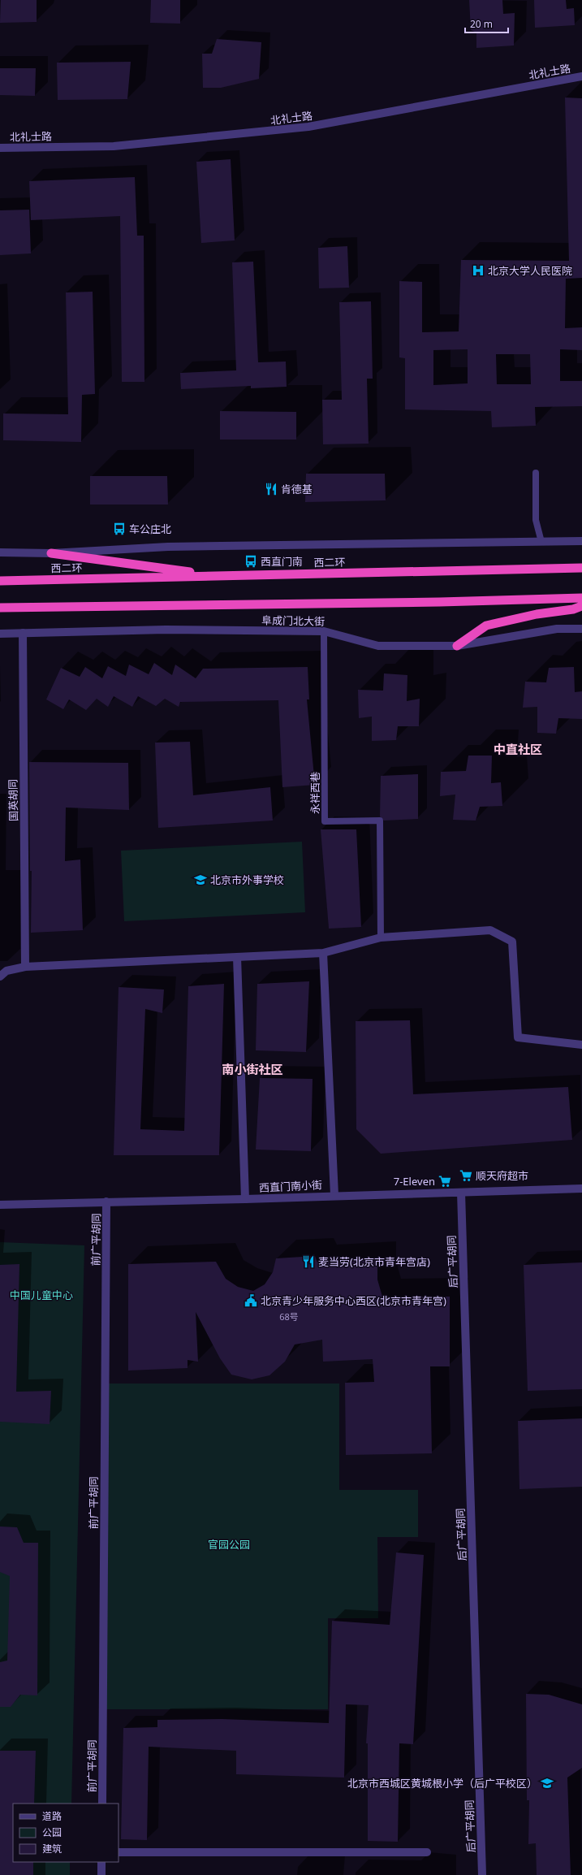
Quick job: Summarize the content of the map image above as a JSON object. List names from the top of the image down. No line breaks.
{"streets":{"highway":["西二环"],"street":["北礼士路","阜成门北大街","国英胡同","西直门南小街","前广平胡同","后广平胡同"],"lane":["永祥西巷"]},"crossings":[["阜成门北大街","永祥西巷"],["阜成门北大街","国英胡同"],["西直门南小街","前广平胡同"],["西直门南小街","后广平胡同"]],"districts":["中直社区","南小街社区"],"parks":["中国儿童中心","官园公园"],"places":{"hospital":["北京大学人民医院"],"restaurant":["肯德基","麦当劳(北京市青年宫店)"],"bus stop":["车公庄北","西直门南"],"school or university":["北京市外事学校","北京市西城区黄城根小学（后广平校区）"],"supermarket":["顺天府超市","7-Eleven"],"public building":["北京青少年服务中心西区(北京市青年宫)"]},"house_numbers":["68号"],"legend":["道路","公园","建筑"],"scale_bar":"20 m"}
